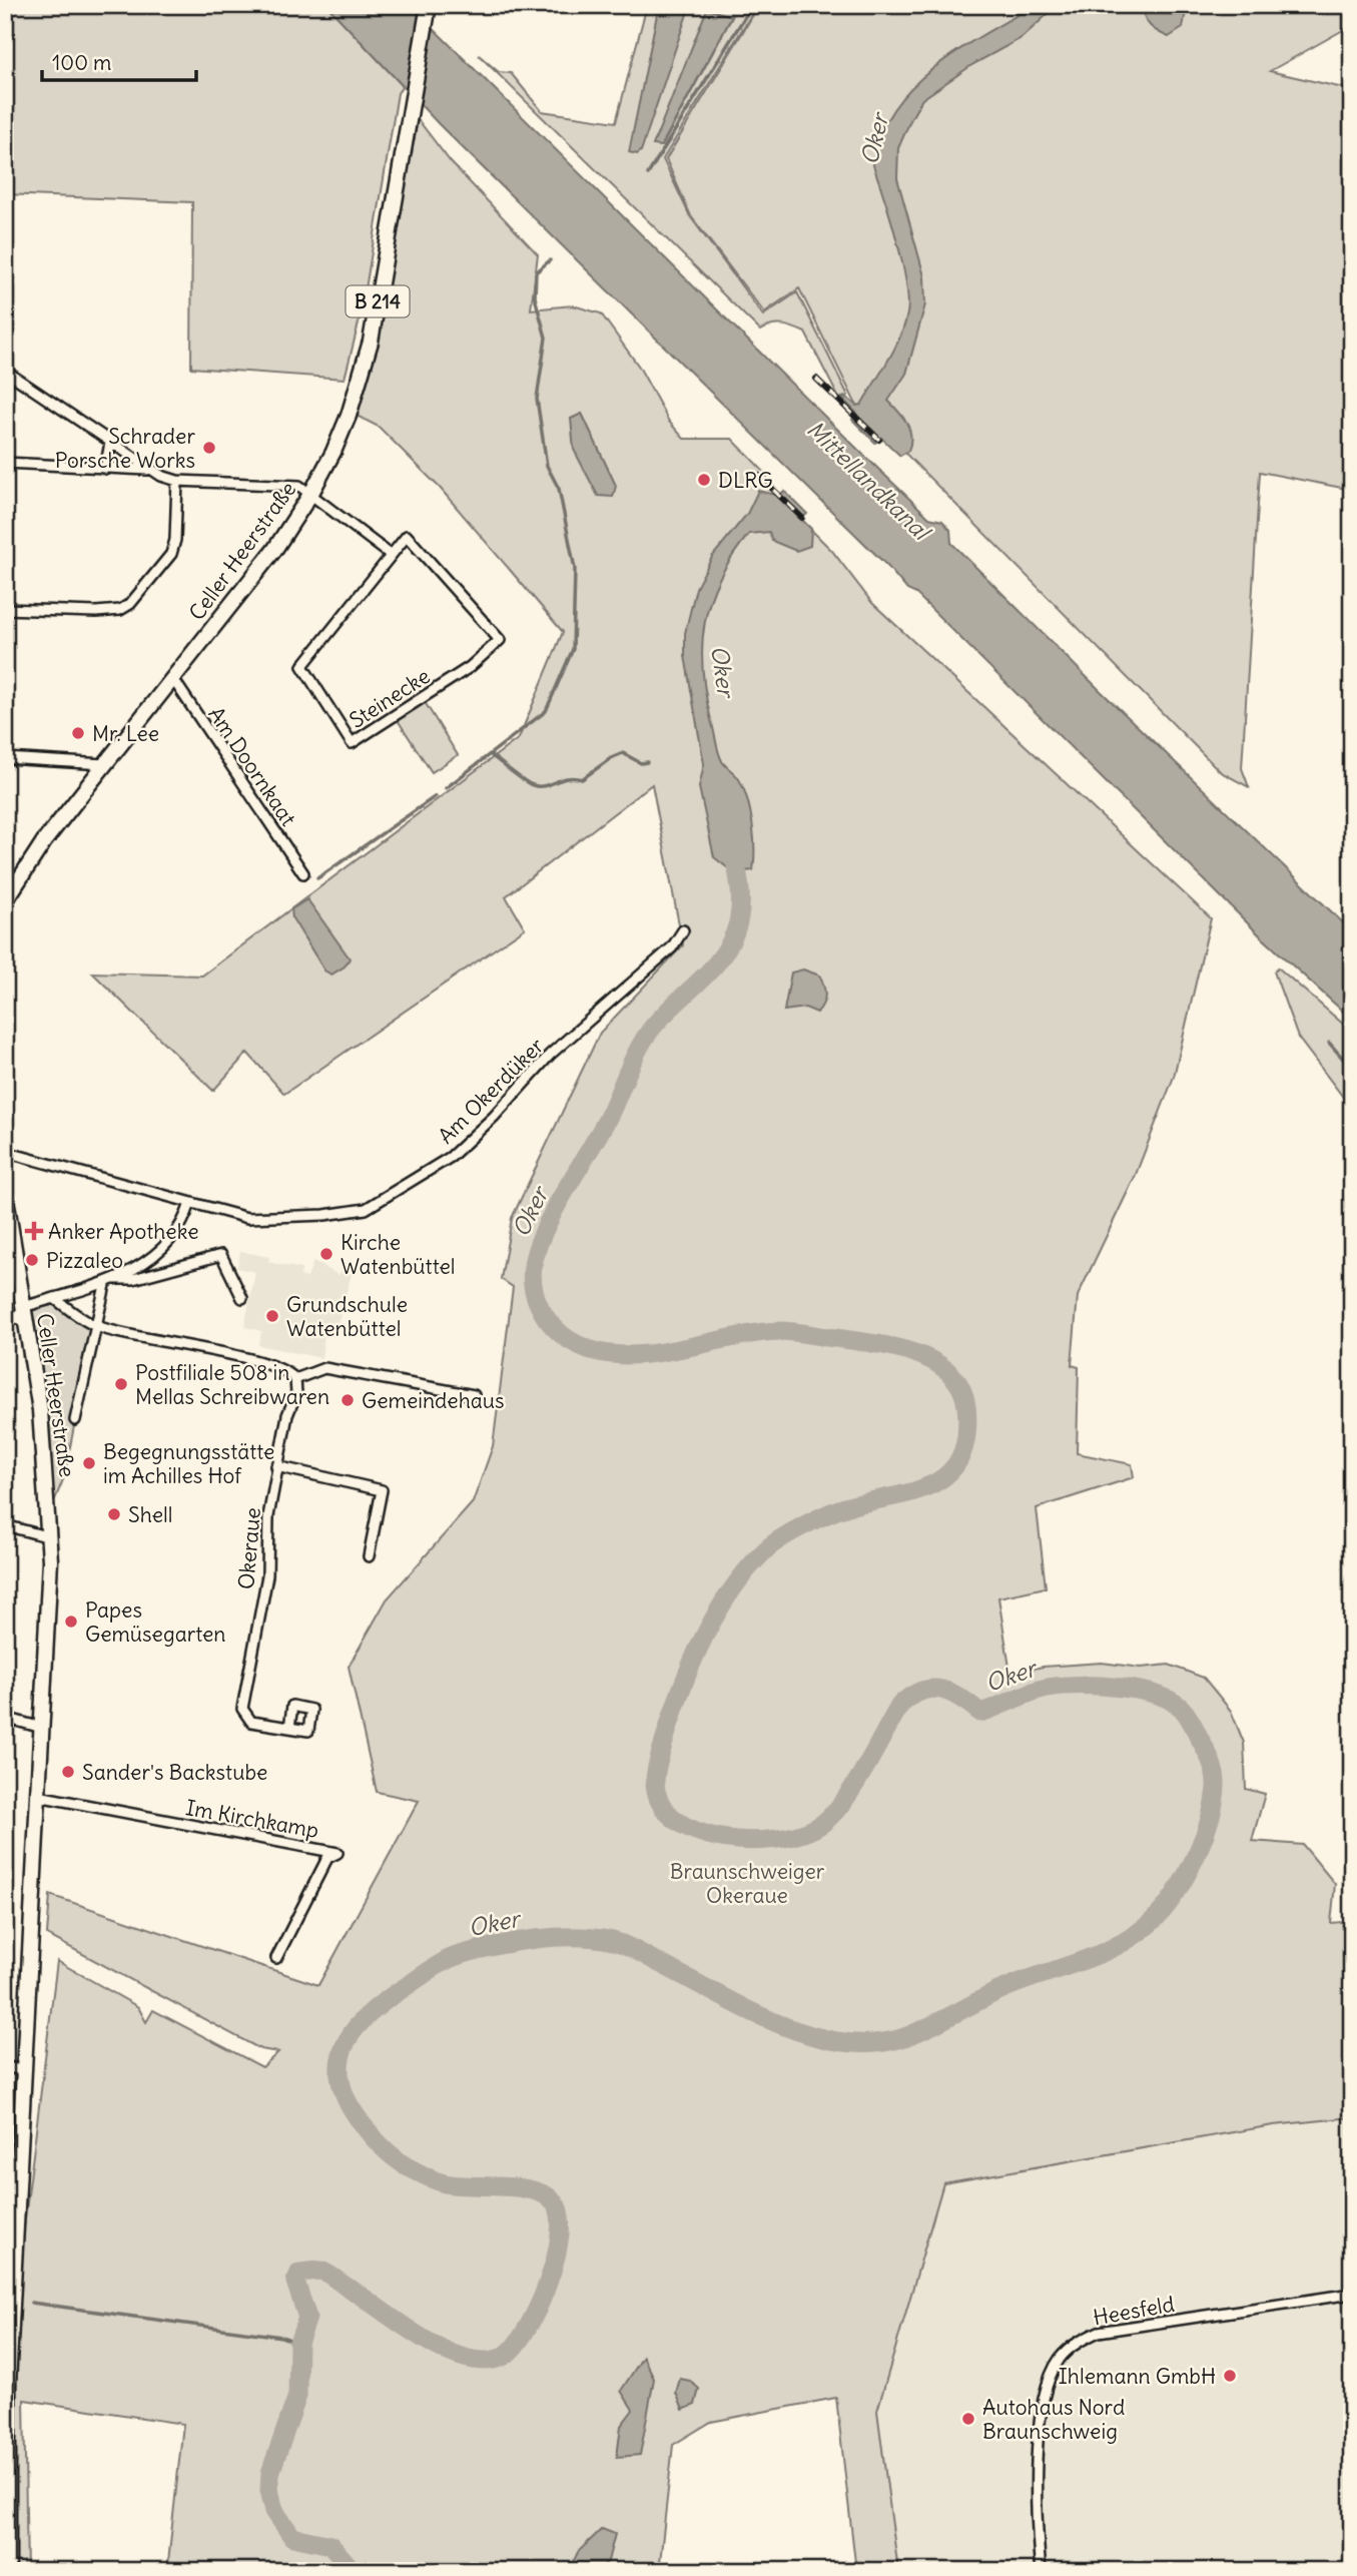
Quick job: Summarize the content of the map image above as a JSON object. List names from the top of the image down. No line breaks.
{"streets":{"main road":["B 214","Celler Heerstraße"],"street":["Steinecke","Am Doornkaat","Am Okerdüker","Okeraue","Im Kirchkamp","Heesfeld"]},"crossings":[["Celler Heerstraße","Am Doornkaat"],["Celler Heerstraße","Im Kirchkamp"]],"water":["Oker","Mittellandkanal"],"parks":["Braunschweiger Okeraue"],"places":{"other":["Schrader Porsche Works","DLRG","Mr. Lee","Kirche Watenbüttel","Pizzaleo","Grundschule Watenbüttel","Postfiliale 508 in Mellas Schreibwaren","Gemeindehaus","Begegnungsstätte im Achilles Hof","Shell","Papes Gemüsegarten","Sander's Backstube","Ihlemann GmbH","Autohaus Nord Braunschweig"],"health":["Anker Apotheke"]},"scale_bar":"100 m"}
